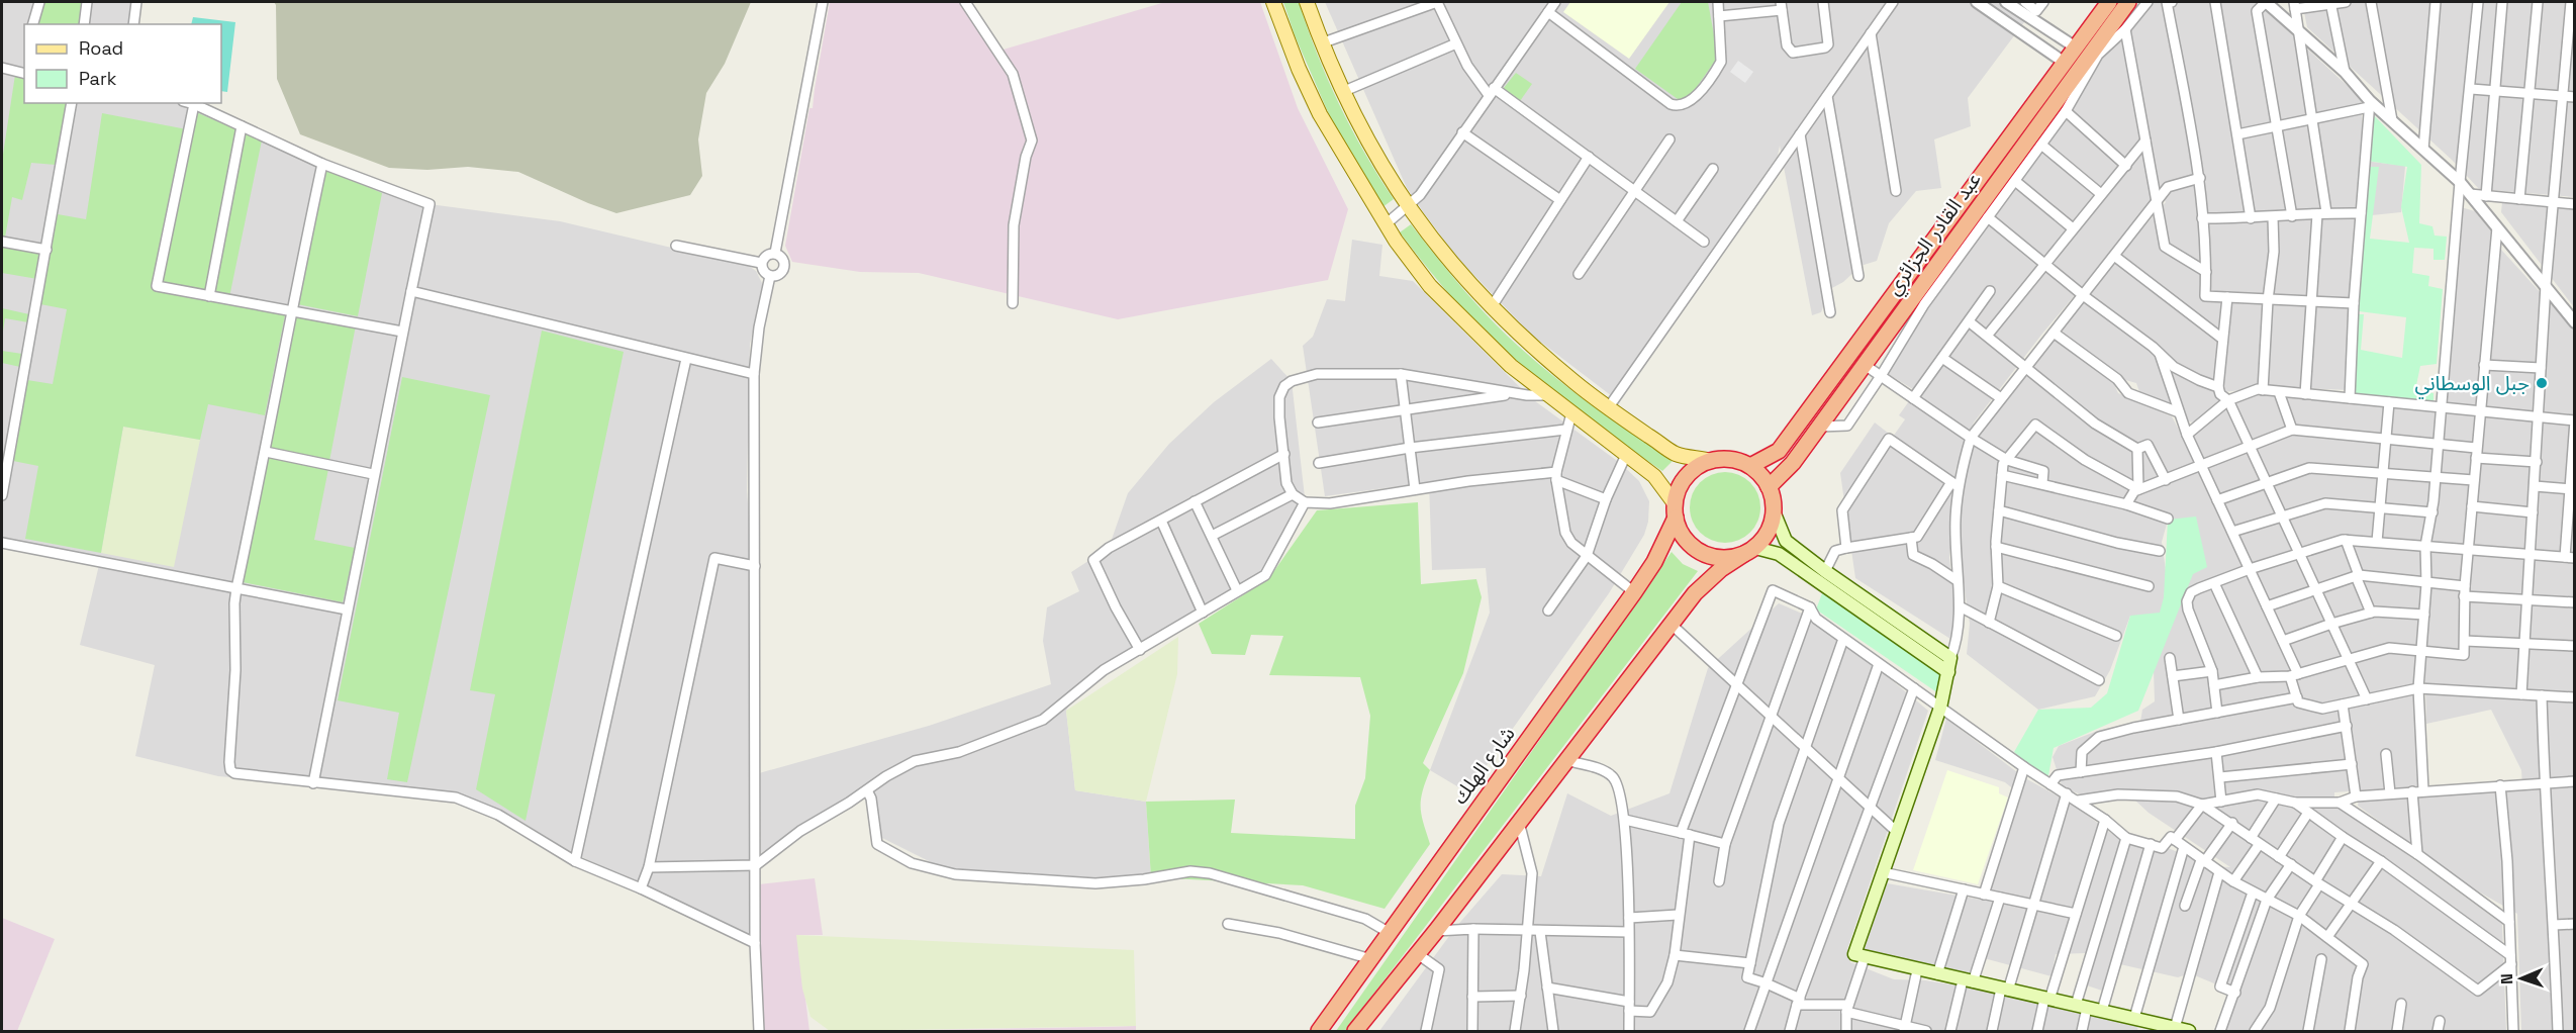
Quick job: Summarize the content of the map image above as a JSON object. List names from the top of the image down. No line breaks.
{"streets":{"highway":["عبد القادر الجزائري","شارع الهلك"]},"crossings":[["عبد القادر الجزائري","شارع الهلك"]],"places":["جبل الوسطاني"],"legend":["Road","Park"],"north":"left"}
